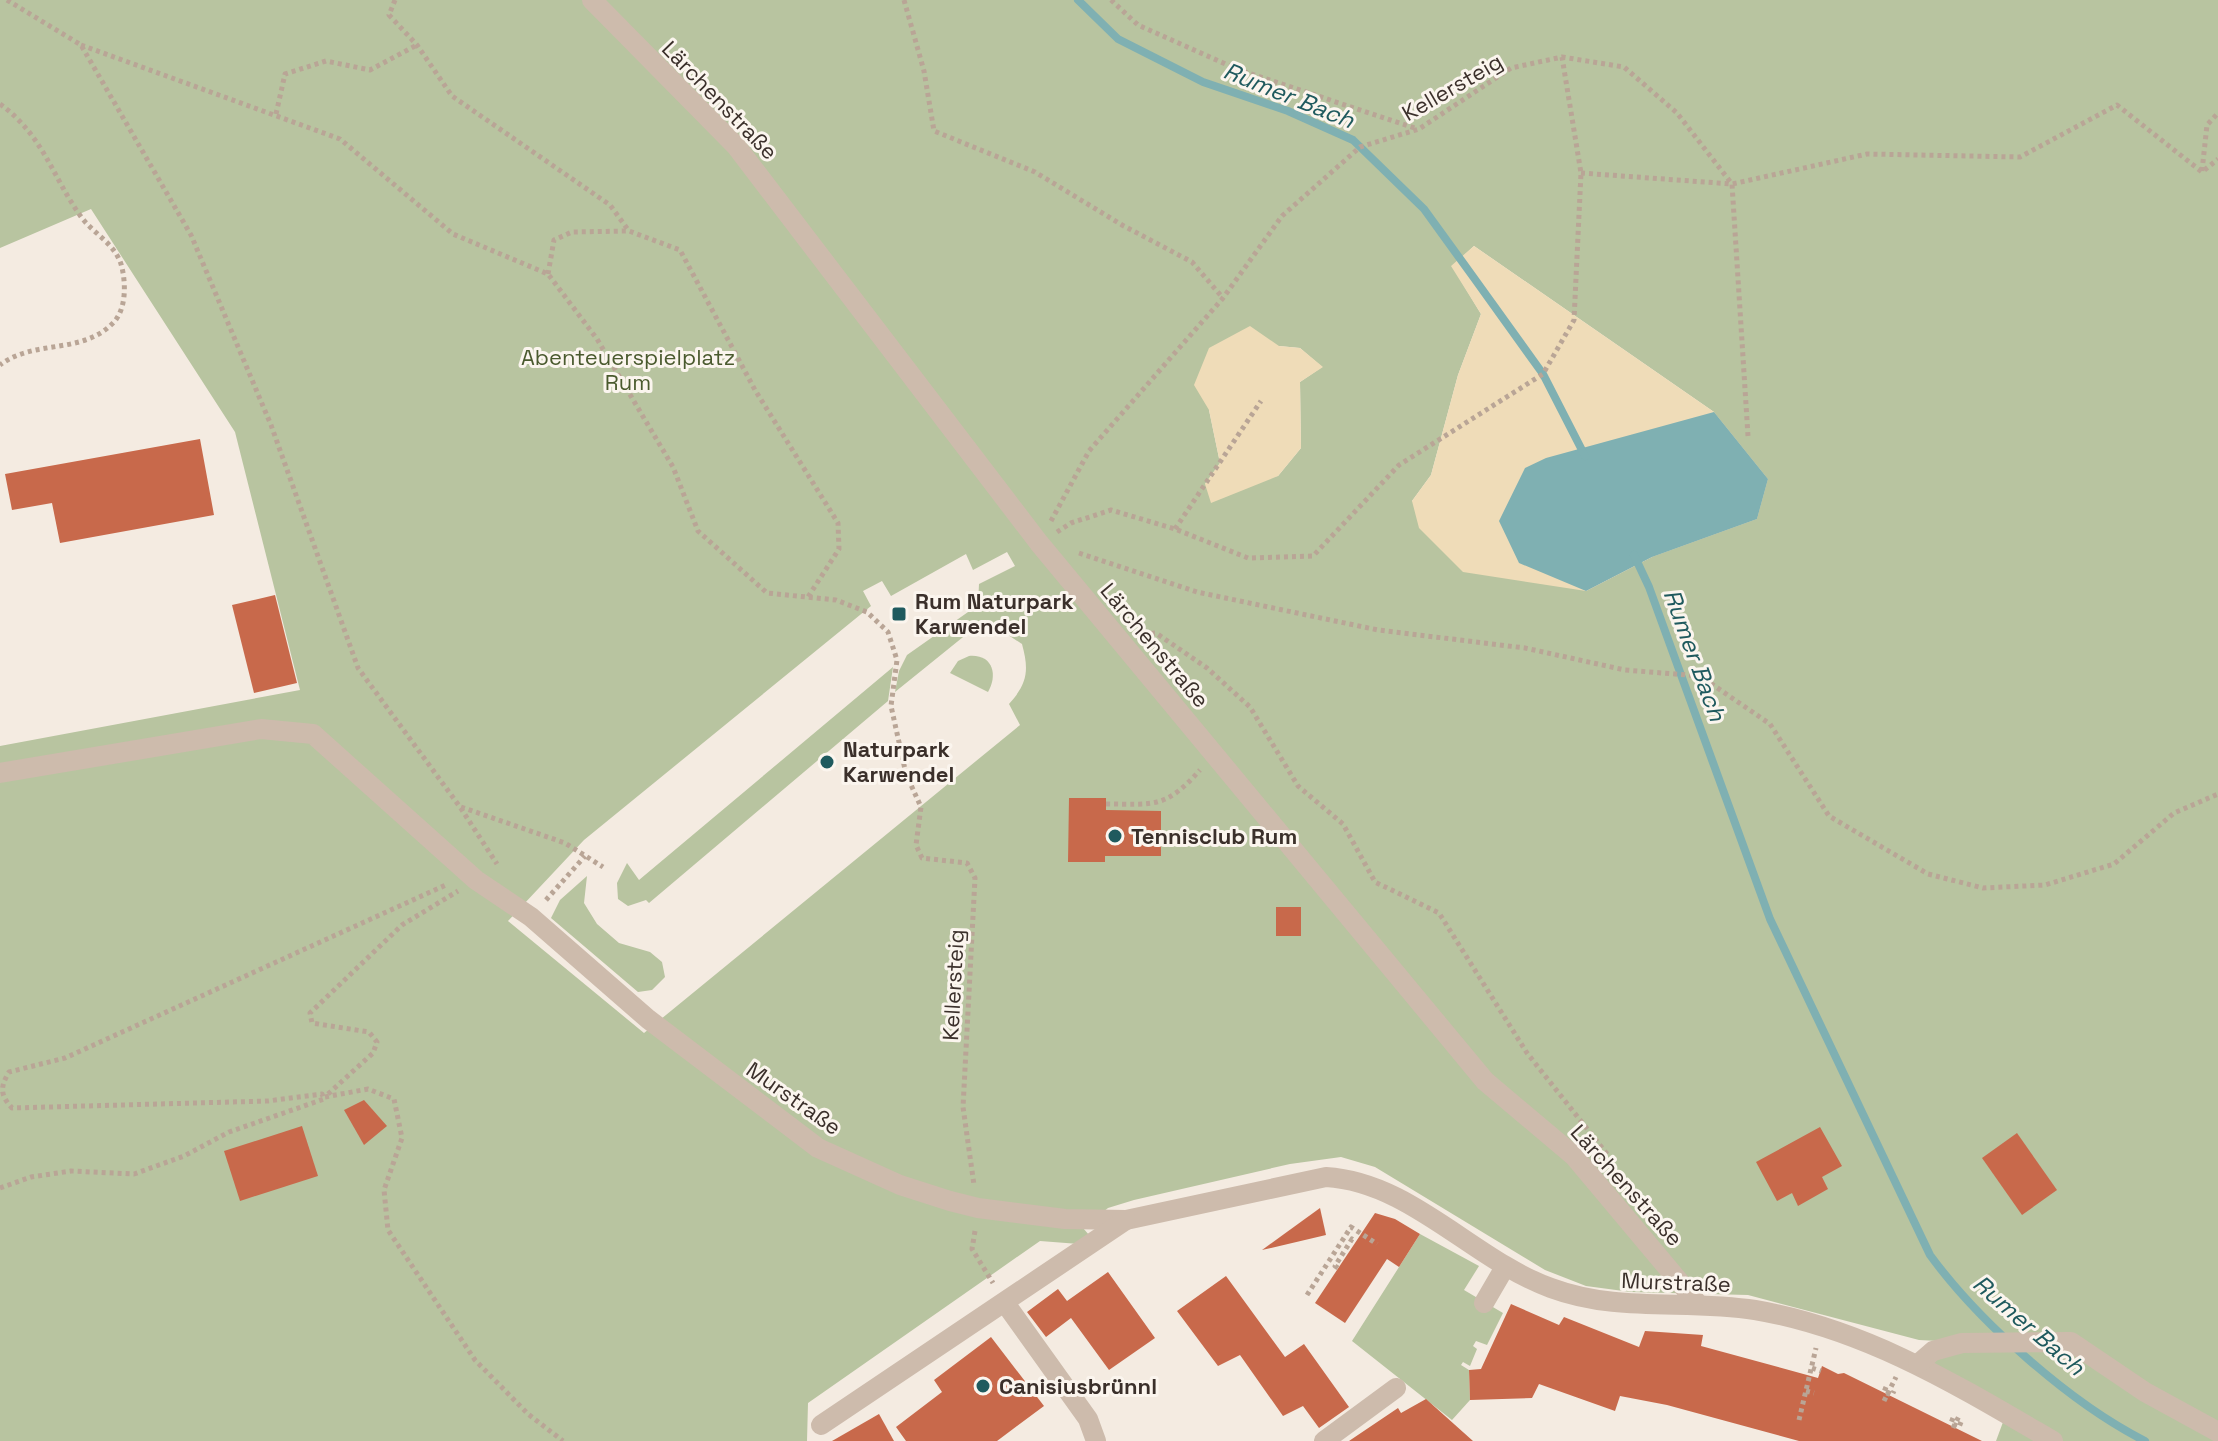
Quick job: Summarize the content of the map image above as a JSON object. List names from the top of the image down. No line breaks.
{"streets":{"street":["Lärchenstraße","Murstraße"],"path":["Kellersteig"]},"crossings":[["Kellersteig","Lärchenstraße"],["Kellersteig","Murstraße"],["Lärchenstraße","Murstraße"]],"water":["Rumer Bach"],"parks":["Abenteuerspielplatz Rum"],"places":{"transit":["Rum Naturpark Karwendel"],"other":["Naturpark Karwendel","Tennisclub Rum","Canisiusbrünnl"]}}
